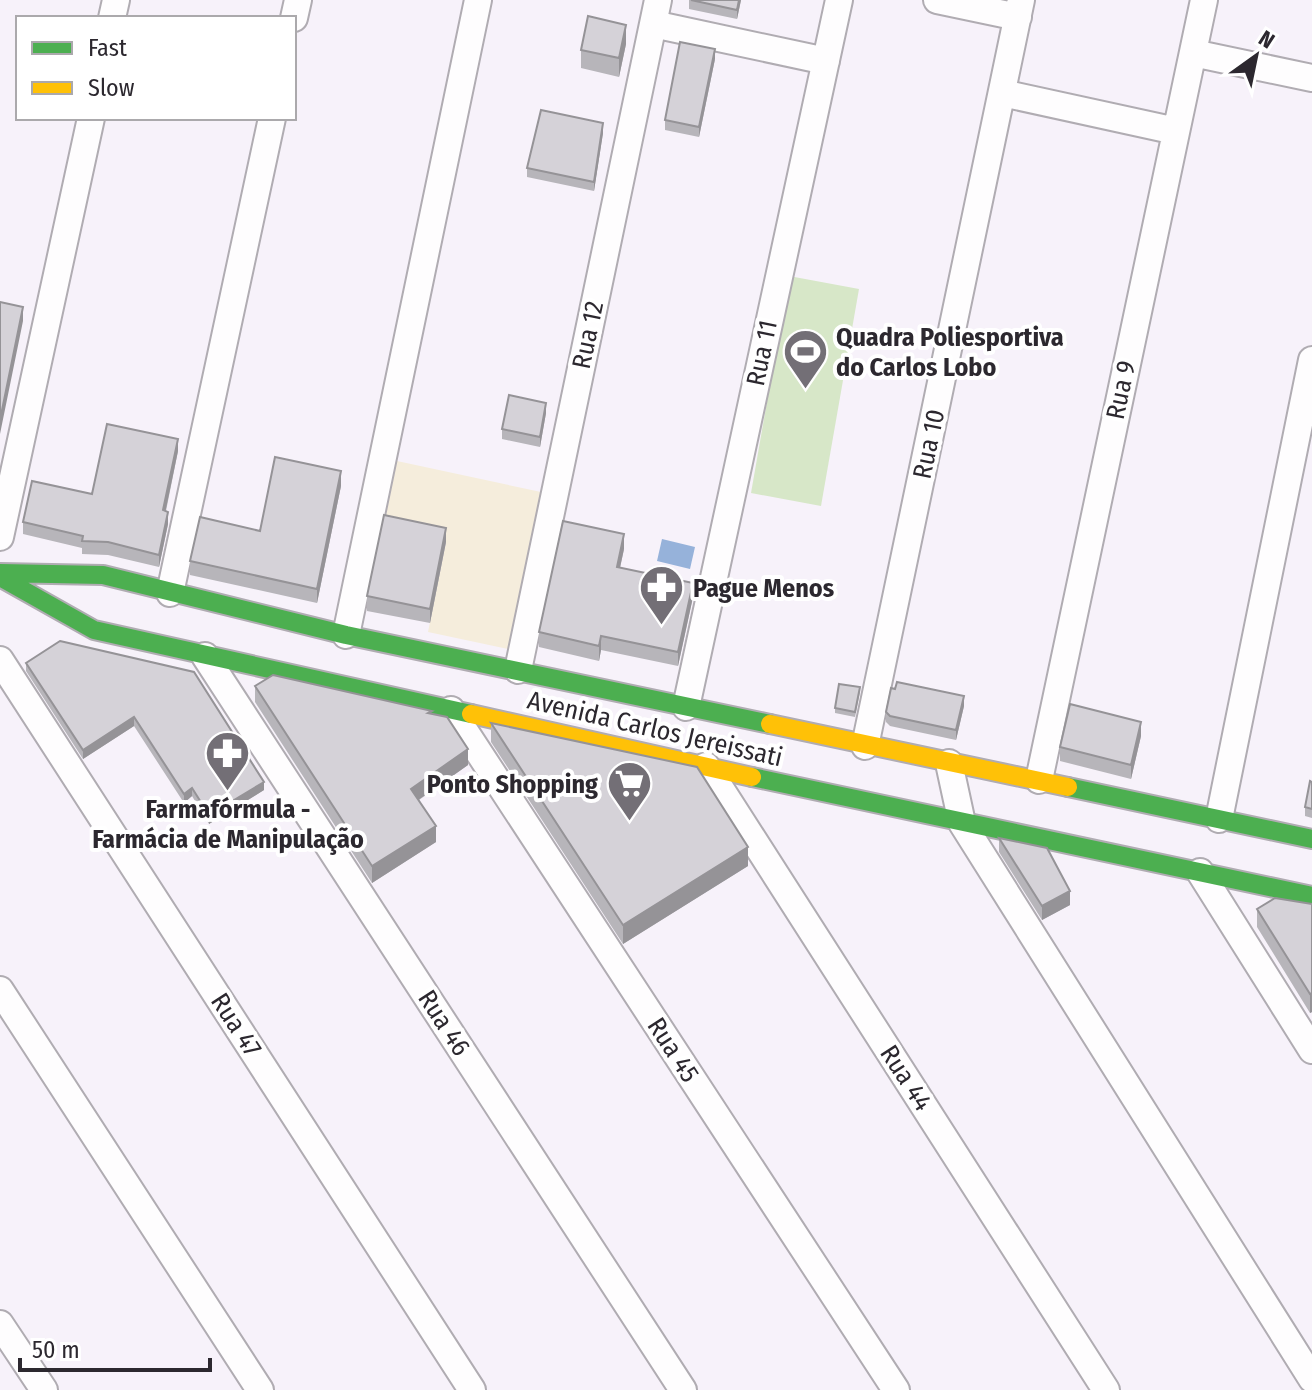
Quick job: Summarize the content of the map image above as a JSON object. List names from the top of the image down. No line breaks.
{"streets":{"street":["Rua 12","Rua 11","Rua 9","Rua 10","Avenida Carlos Jereissati","Rua 46","Rua 47","Rua 45","Rua 44"]},"crossings":[["Rua 12","Avenida Carlos Jereissati"],["Rua 11","Avenida Carlos Jereissati"],["Rua 9","Avenida Carlos Jereissati"],["Rua 10","Avenida Carlos Jereissati"],["Avenida Carlos Jereissati","Rua 46"],["Avenida Carlos Jereissati","Rua 45"],["Avenida Carlos Jereissati","Rua 44"]],"places":{"sports":["Quadra Poliesportiva do Carlos Lobo"],"pharmacy":["Pague Menos","Farmafórmula - Farmácia de Manipulação"],"supermarket":["Ponto Shopping"]},"legend":["Fast","Slow"],"scale_bar":"50 m","north":"top right"}
